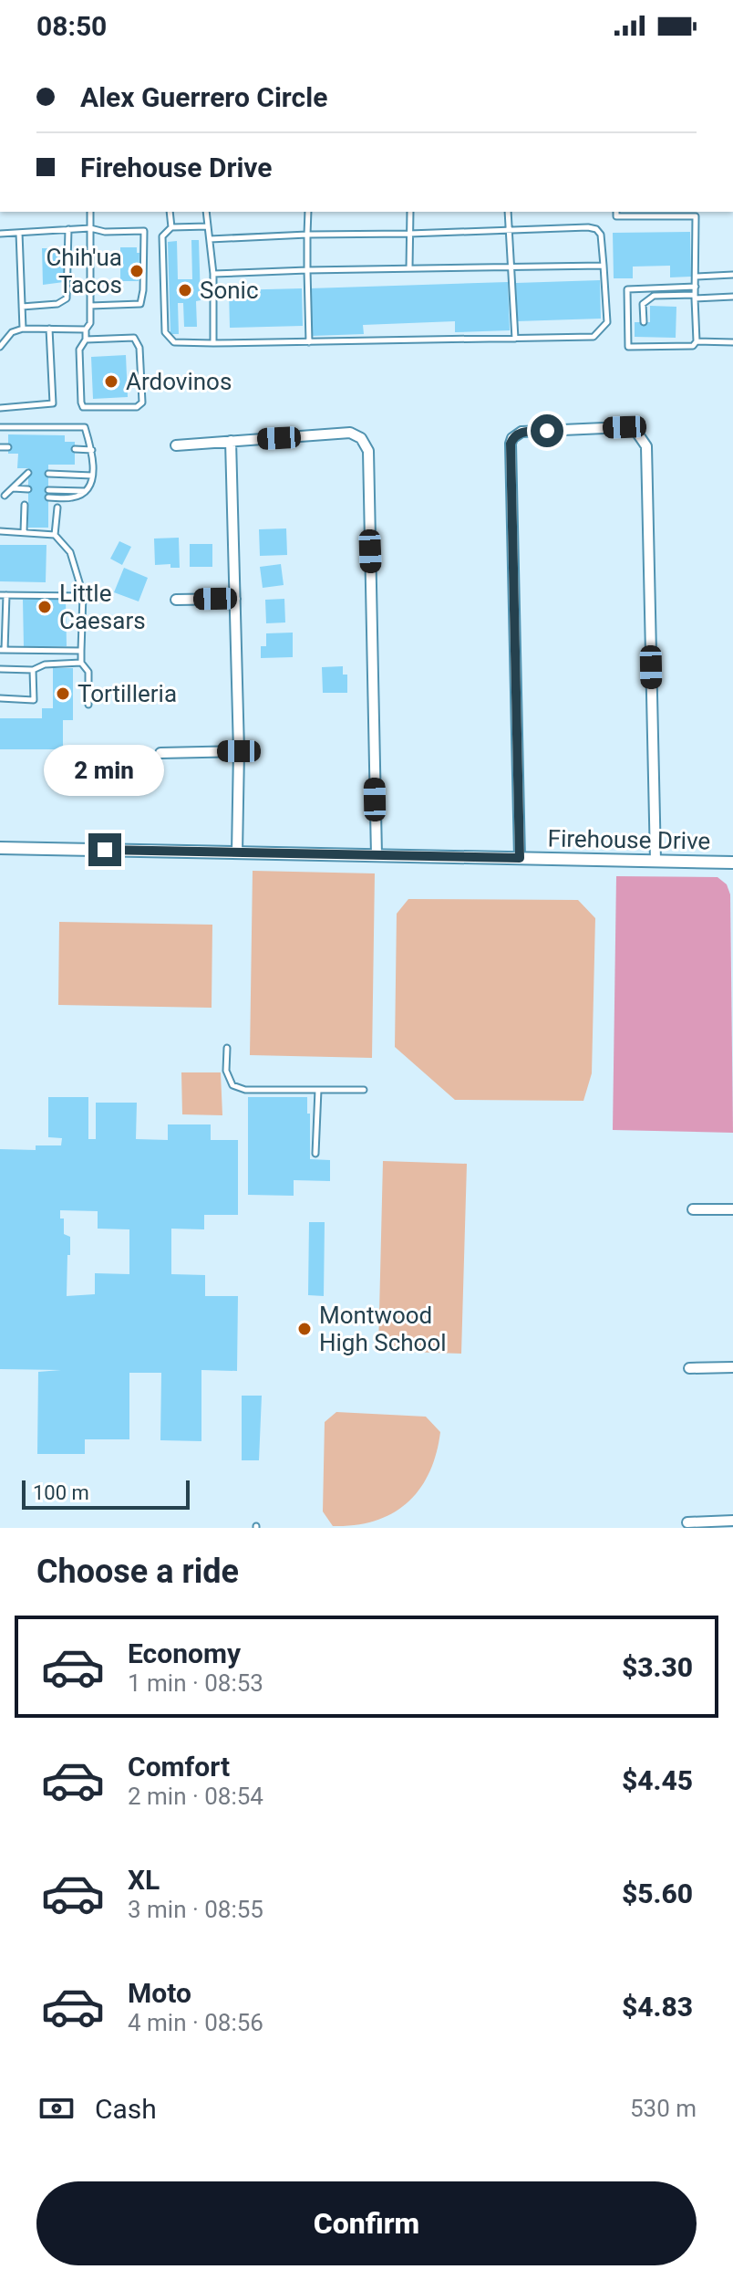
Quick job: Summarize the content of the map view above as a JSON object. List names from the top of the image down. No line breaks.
{"streets":{"street":["Firehouse Drive"]},"places":["Chih'ua Tacos","Sonic","Ardovinos","Little Caesars","Tortilleria","Montwood High School"],"scale_bar":"100 m","page":{"status":"08:50","banner":["Alex Guerrero Circle","Firehouse Drive"],"bubble":"2 min","scale":"100 m","heading":"Choose a ride","list":[{"name":"Economy","note":"1 min · 08:53","value":"$3.30"},{"name":"Comfort","note":"2 min · 08:54","value":"$4.45"},{"name":"XL","note":"3 min · 08:55","value":"$5.60"},{"name":"Moto","note":"4 min · 08:56","value":"$4.83"}],"pay":["Cash","530 m"],"buttons":"Confirm"}}
